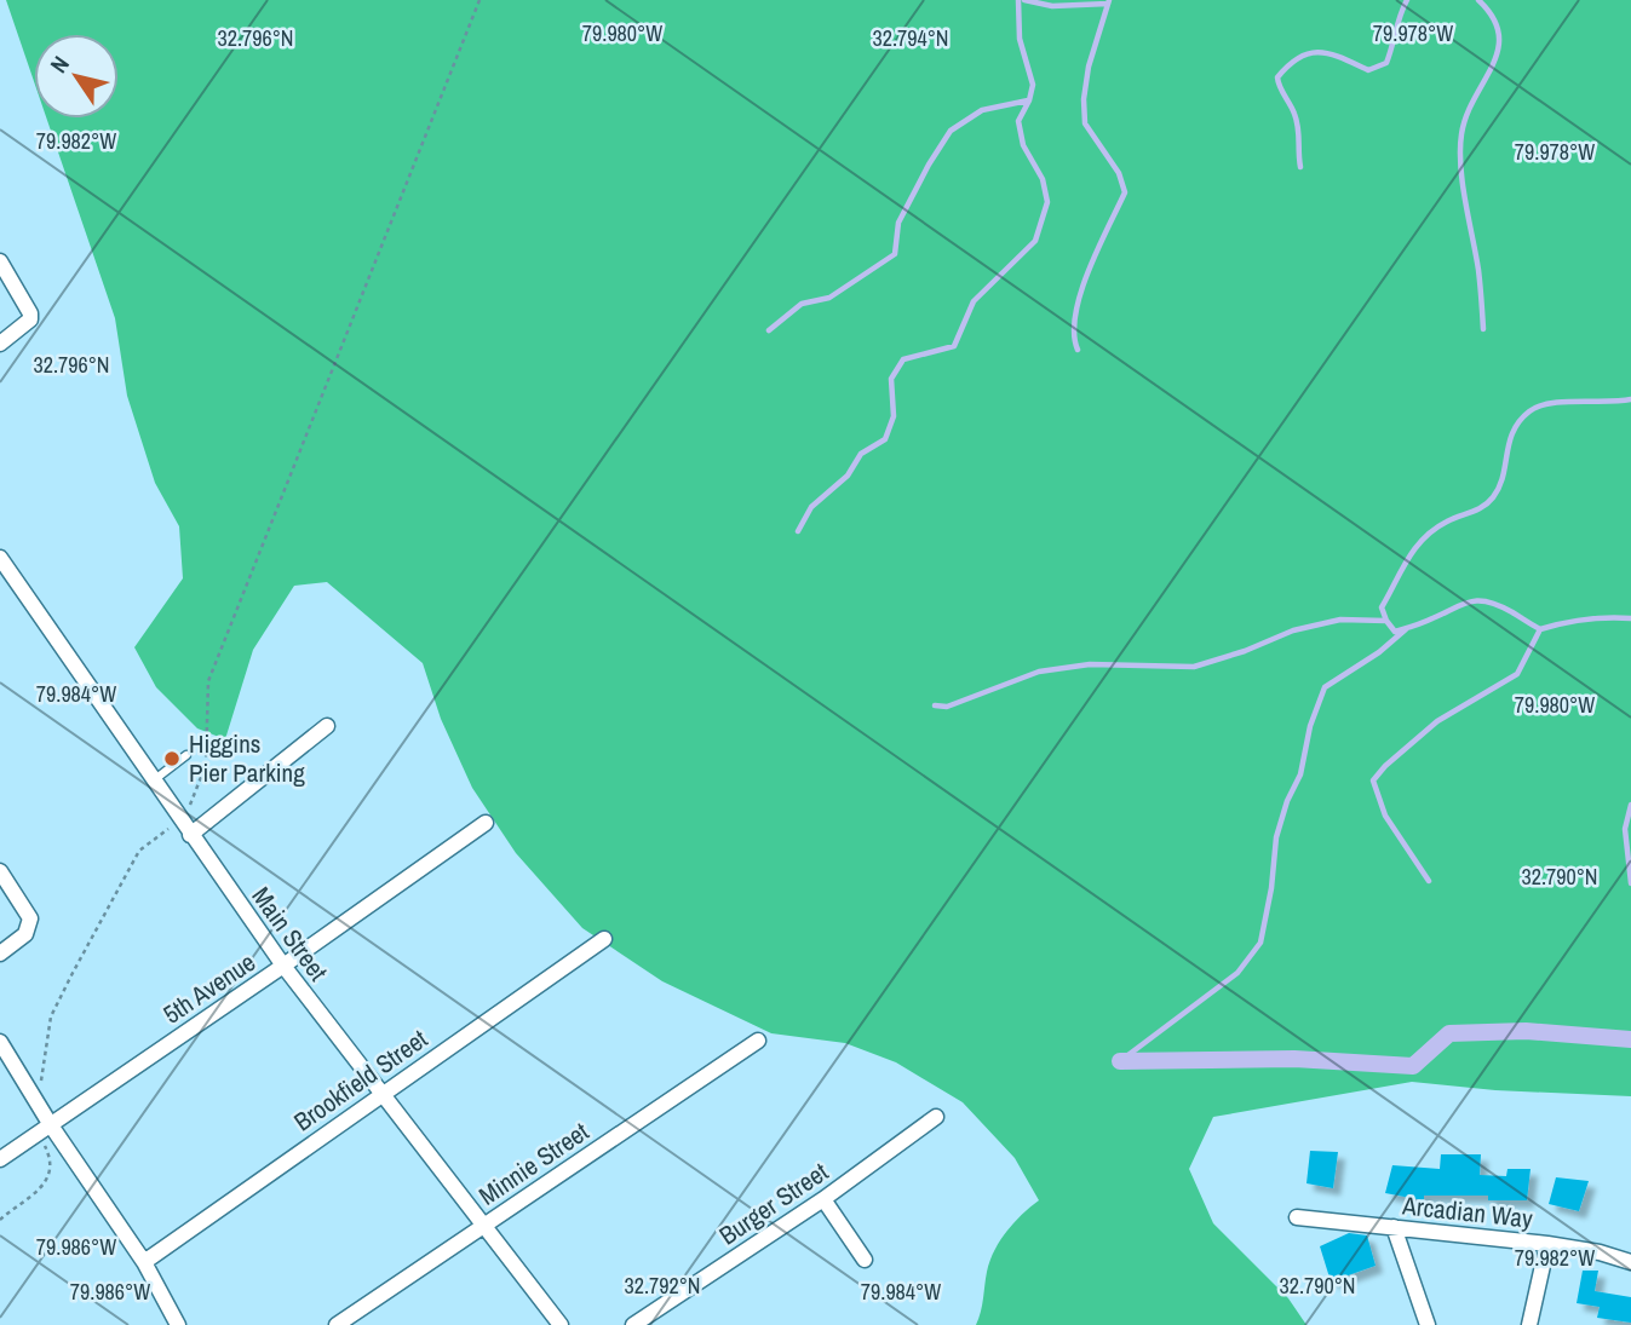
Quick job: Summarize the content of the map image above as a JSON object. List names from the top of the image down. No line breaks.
{"streets":{"street":["Main Street","5th Avenue","Brookfield Street","Minnie Street","Burger Street","Arcadian Way"]},"crossings":[["Main Street","5th Avenue"],["Main Street","Brookfield Street"],["Main Street","Minnie Street"]],"places":["Higgins Pier Parking"],"north":"top left","coordinates":["79.980°W","79.978°W","32.796°N","32.794°N","79.982°W","79.984°W","32.790°N","79.986°W","32.792°N"]}
